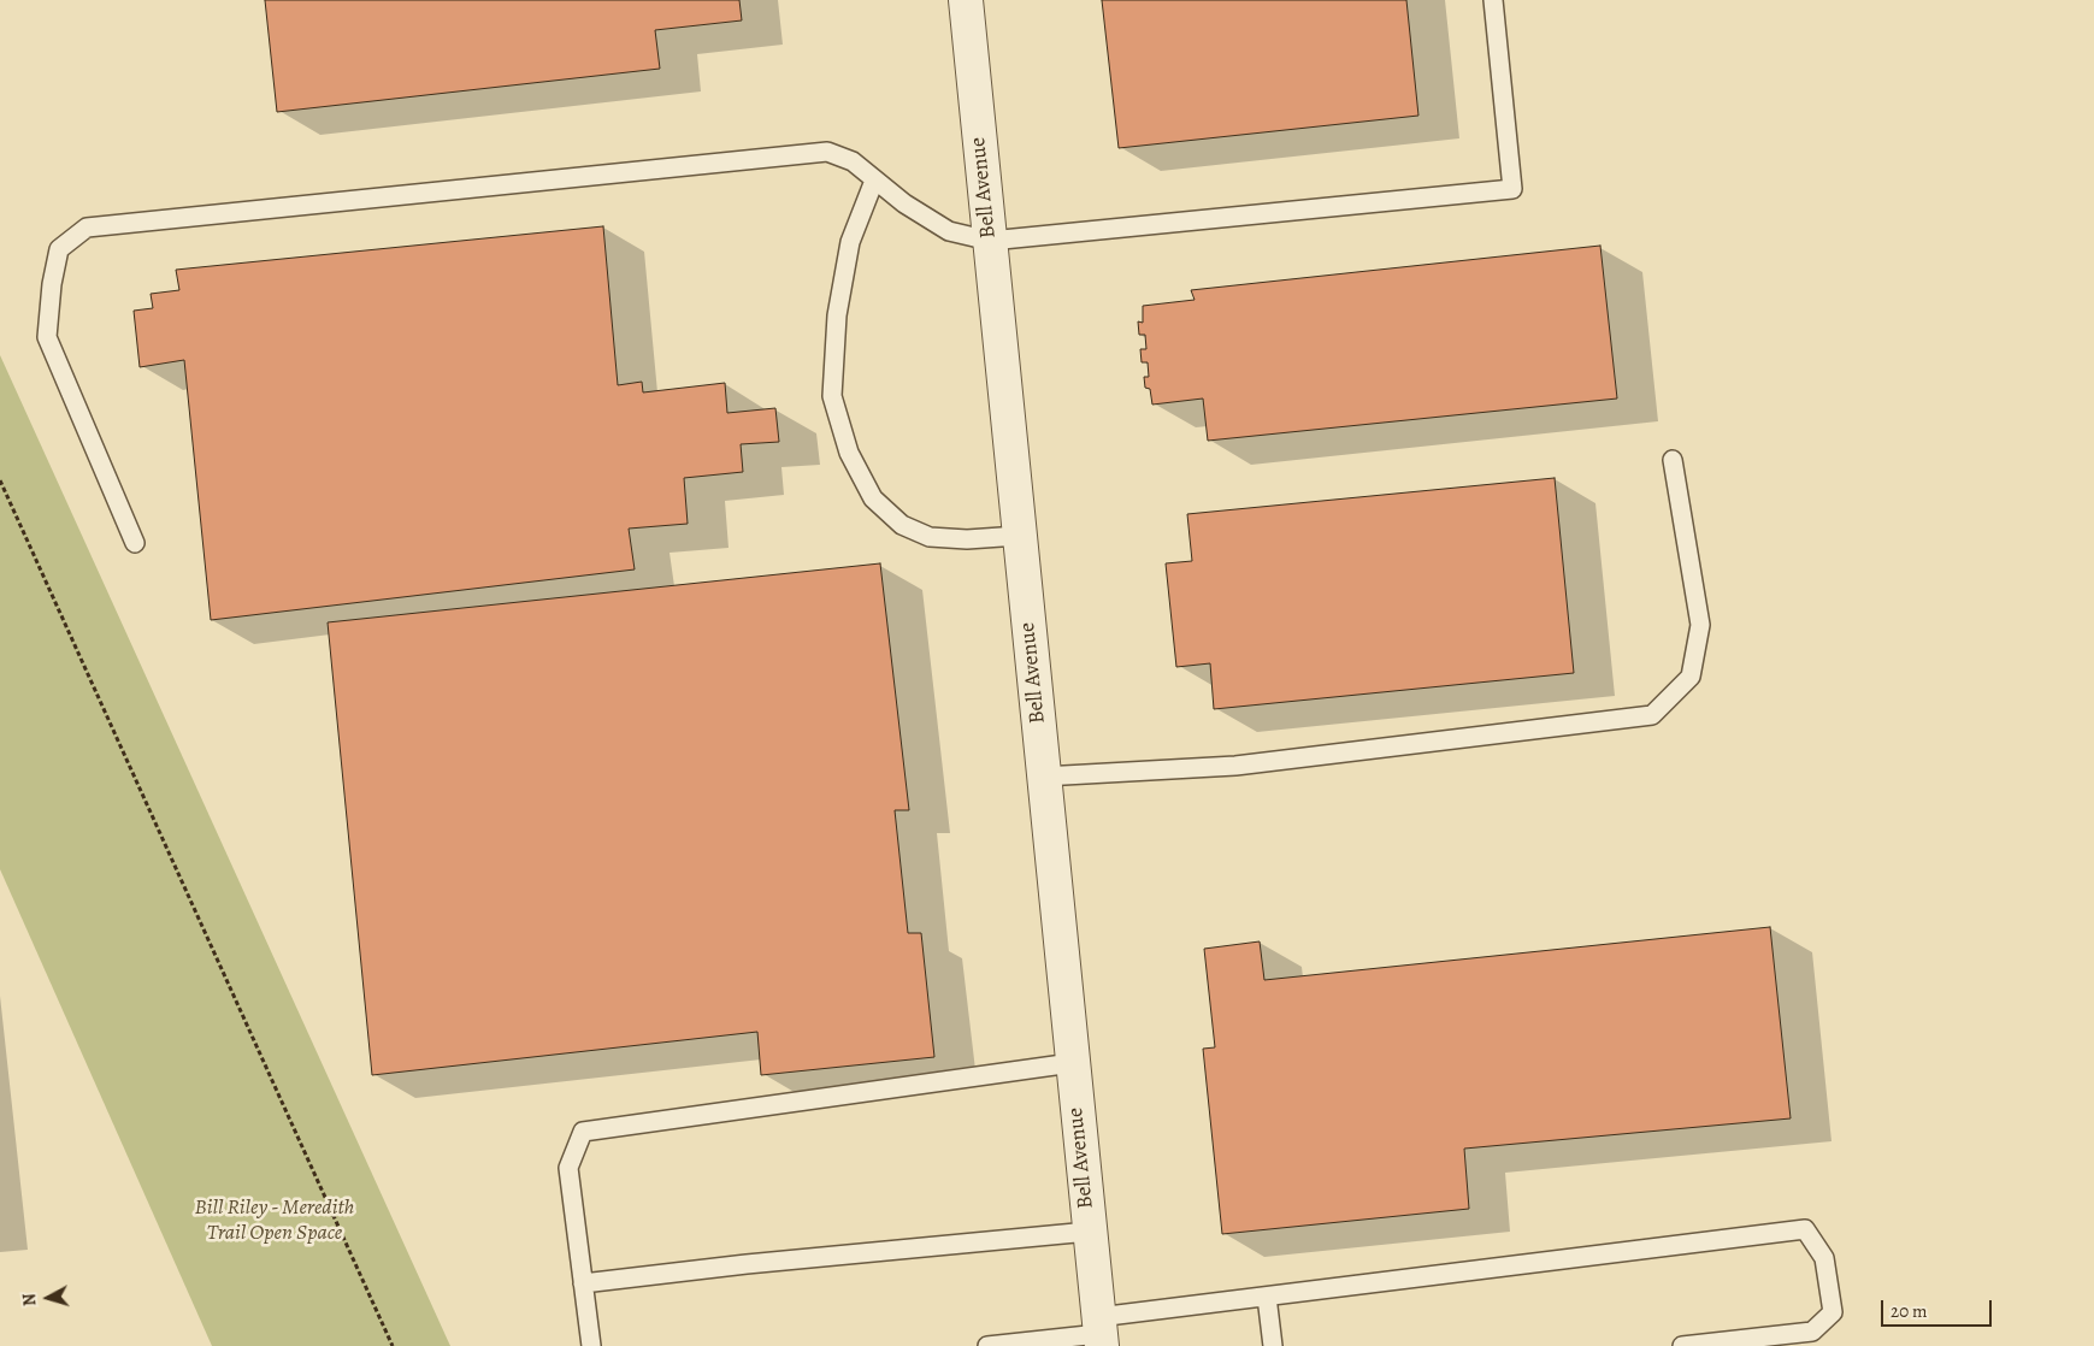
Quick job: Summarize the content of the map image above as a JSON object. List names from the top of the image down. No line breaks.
{"streets":{"street":["Bell Avenue"]},"parks":["Bill Riley - Meredith Trail Open Space"],"scale_bar":"20 m","north":"left"}
